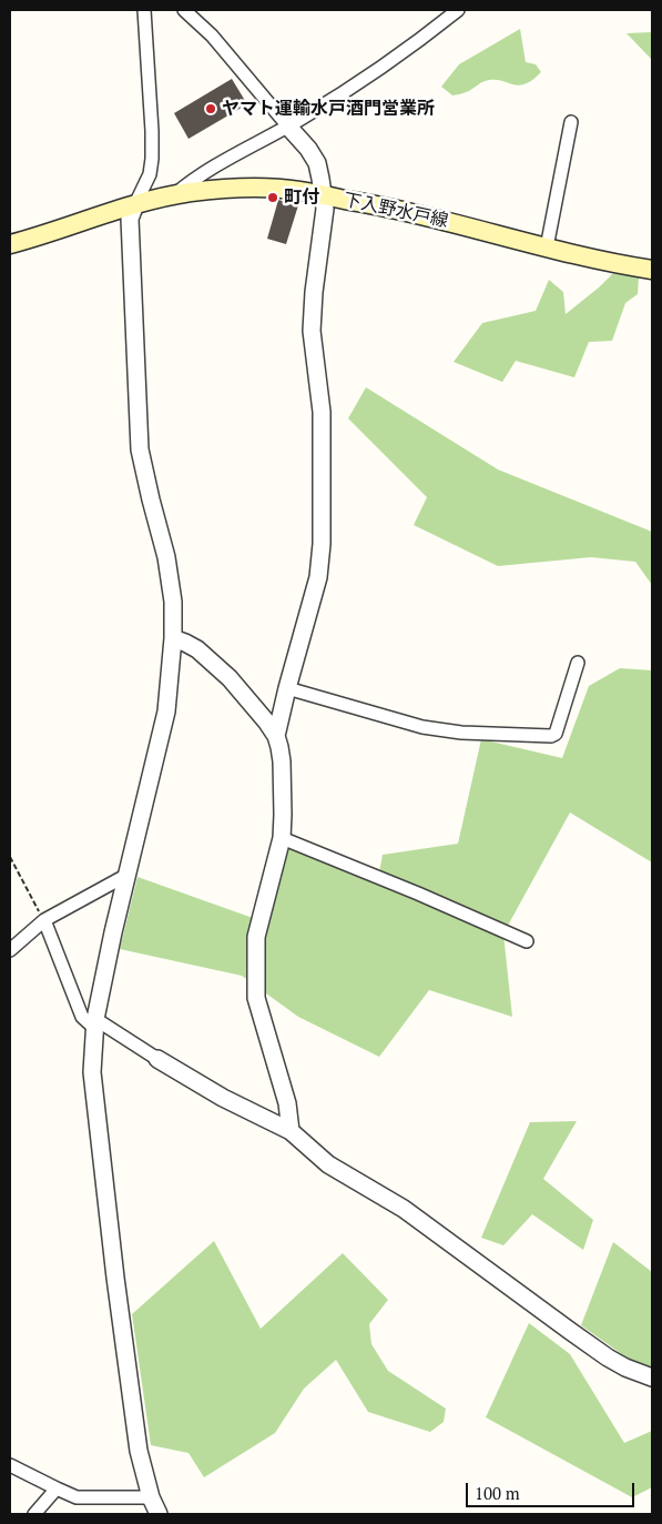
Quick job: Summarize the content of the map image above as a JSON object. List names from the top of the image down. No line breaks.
{"streets":{"main road":["下入野水戸線"]},"places":["ヤマト運輸水戸酒門営業所","町付"],"scale_bar":"100 m"}
